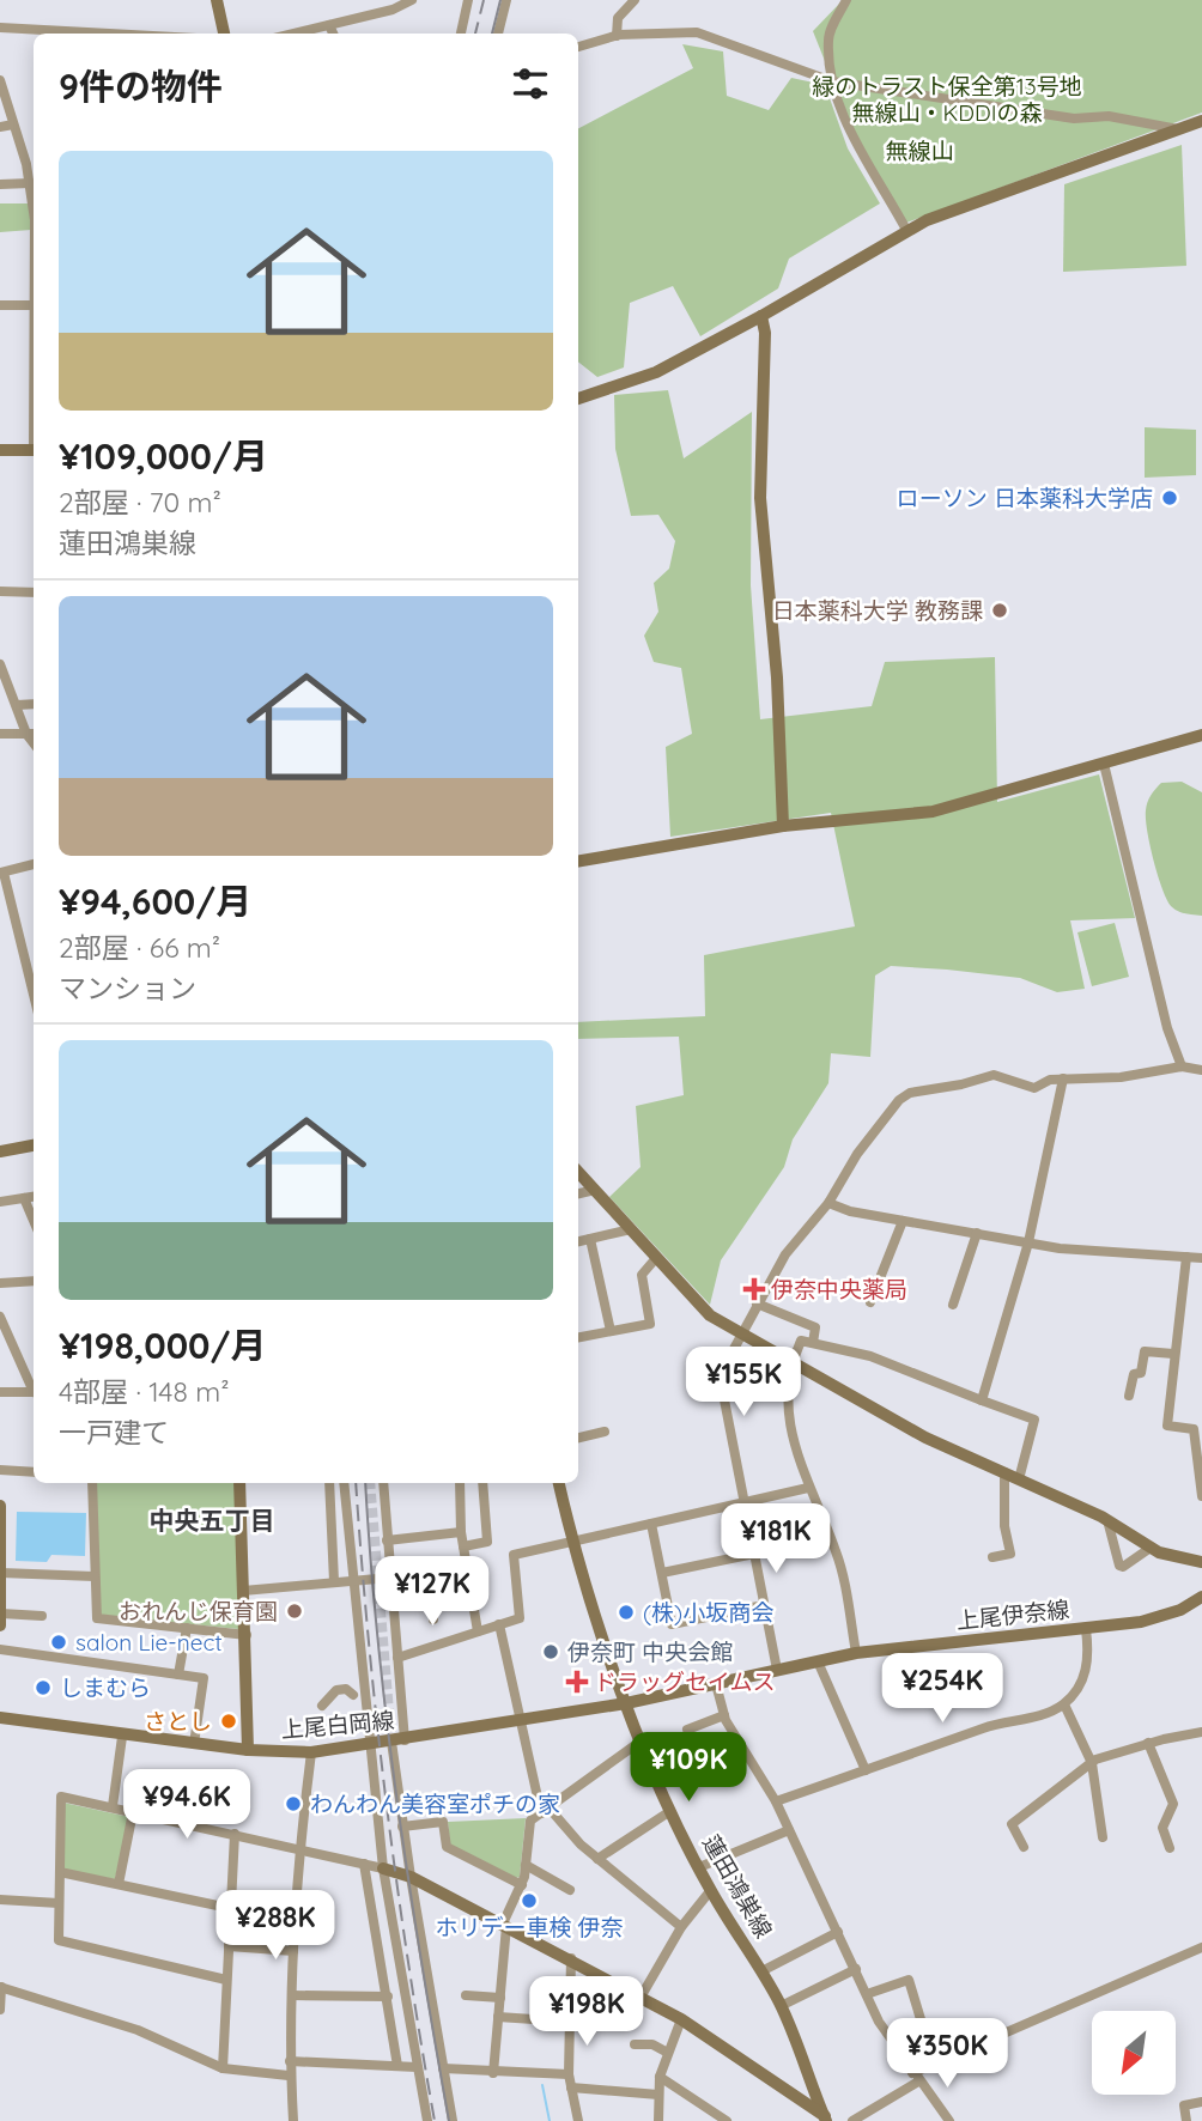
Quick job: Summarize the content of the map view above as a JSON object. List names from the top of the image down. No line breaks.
{"streets":{"street":["上尾伊奈線","上尾白岡線","蓮田鴻巣線"]},"crossings":[["上尾伊奈線","上尾白岡線"],["上尾伊奈線","蓮田鴻巣線"],["上尾白岡線","蓮田鴻巣線"]],"districts":["中央五丁目"],"parks":["緑のトラスト保全第13号地 無線山・KDDIの森","無線山"],"places":{"other":["ローソン 日本薬科大学店","日本薬科大学 教務課","おれんじ保育園","(株)小坂商会","salon Lie-nect","伊奈町 中央会館","しまむら","さとし","わんわん美容室ポチの家","ホリデー車検 伊奈"],"health":["伊奈中央薬局","ドラッグセイムス"]},"north":"bottom left","page":{"heading":"9件の物件","list":[{"name":"¥109,000/月","note":"2部屋 · 70 m² · 蓮田鴻巣線"},{"name":"¥94,600/月","note":"2部屋 · 66 m² · マンション"},{"name":"¥198,000/月","note":"4部屋 · 148 m² · 一戸建て"}],"price":["¥155K","¥181K","¥127K","¥254K","¥109K","¥94.6K","¥288K","¥198K","¥350K"]}}
